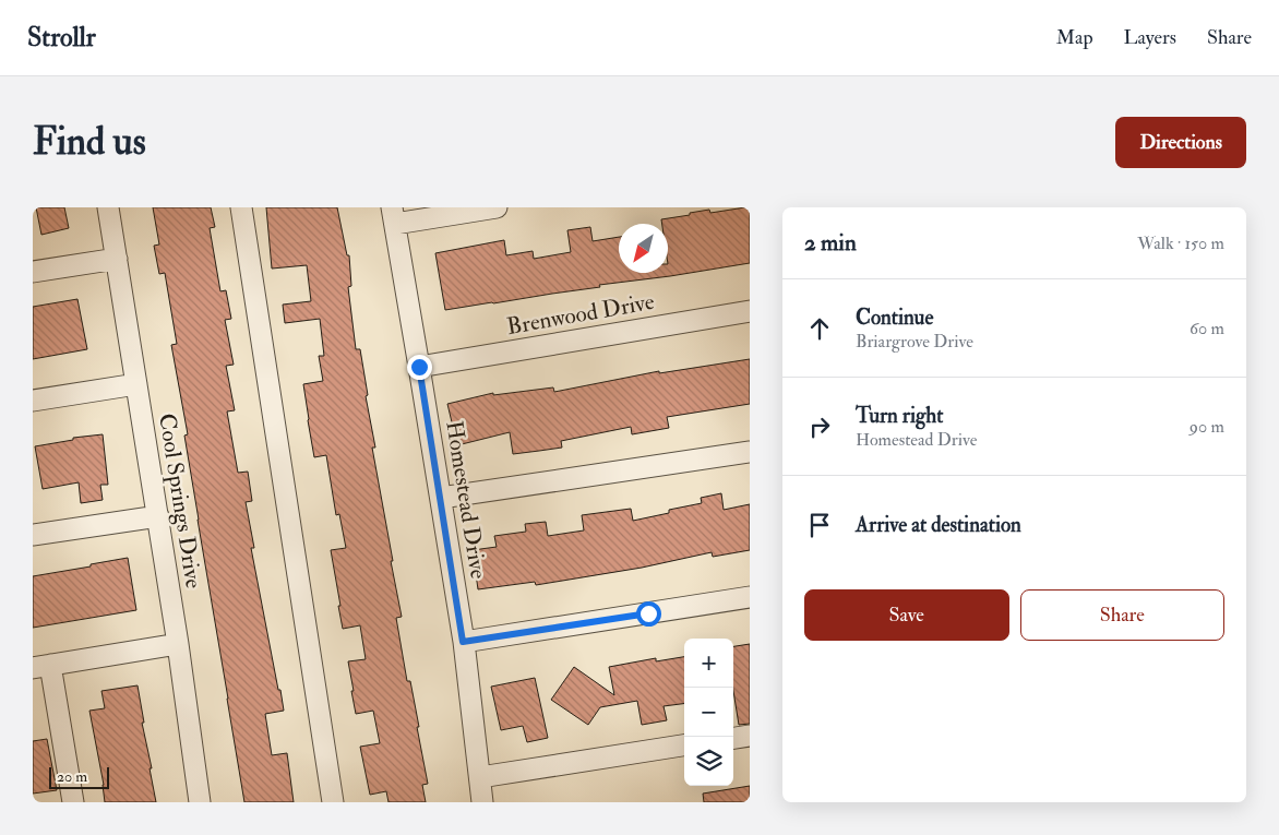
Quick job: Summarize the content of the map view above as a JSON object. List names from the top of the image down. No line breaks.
{"streets":{"street":["Brenwood Drive","Homestead Drive","Cool Springs Drive"]},"crossings":[["Brenwood Drive","Homestead Drive"]],"scale_bar":"20 m","north":"bottom left","page":{"header":"Strollr","nav":["Map","Layers","Share"],"buttons":["Directions",["Save","Share"]],"title":"Find us","heading":["2 min","Walk · 150 m"],"list":[["Continue","Briargrove Drive","60 m"],["Turn right","Homestead Drive","90 m"],"Arrive at destination"],"map_buttons":["+","−"],"scale":"20 m"}}
